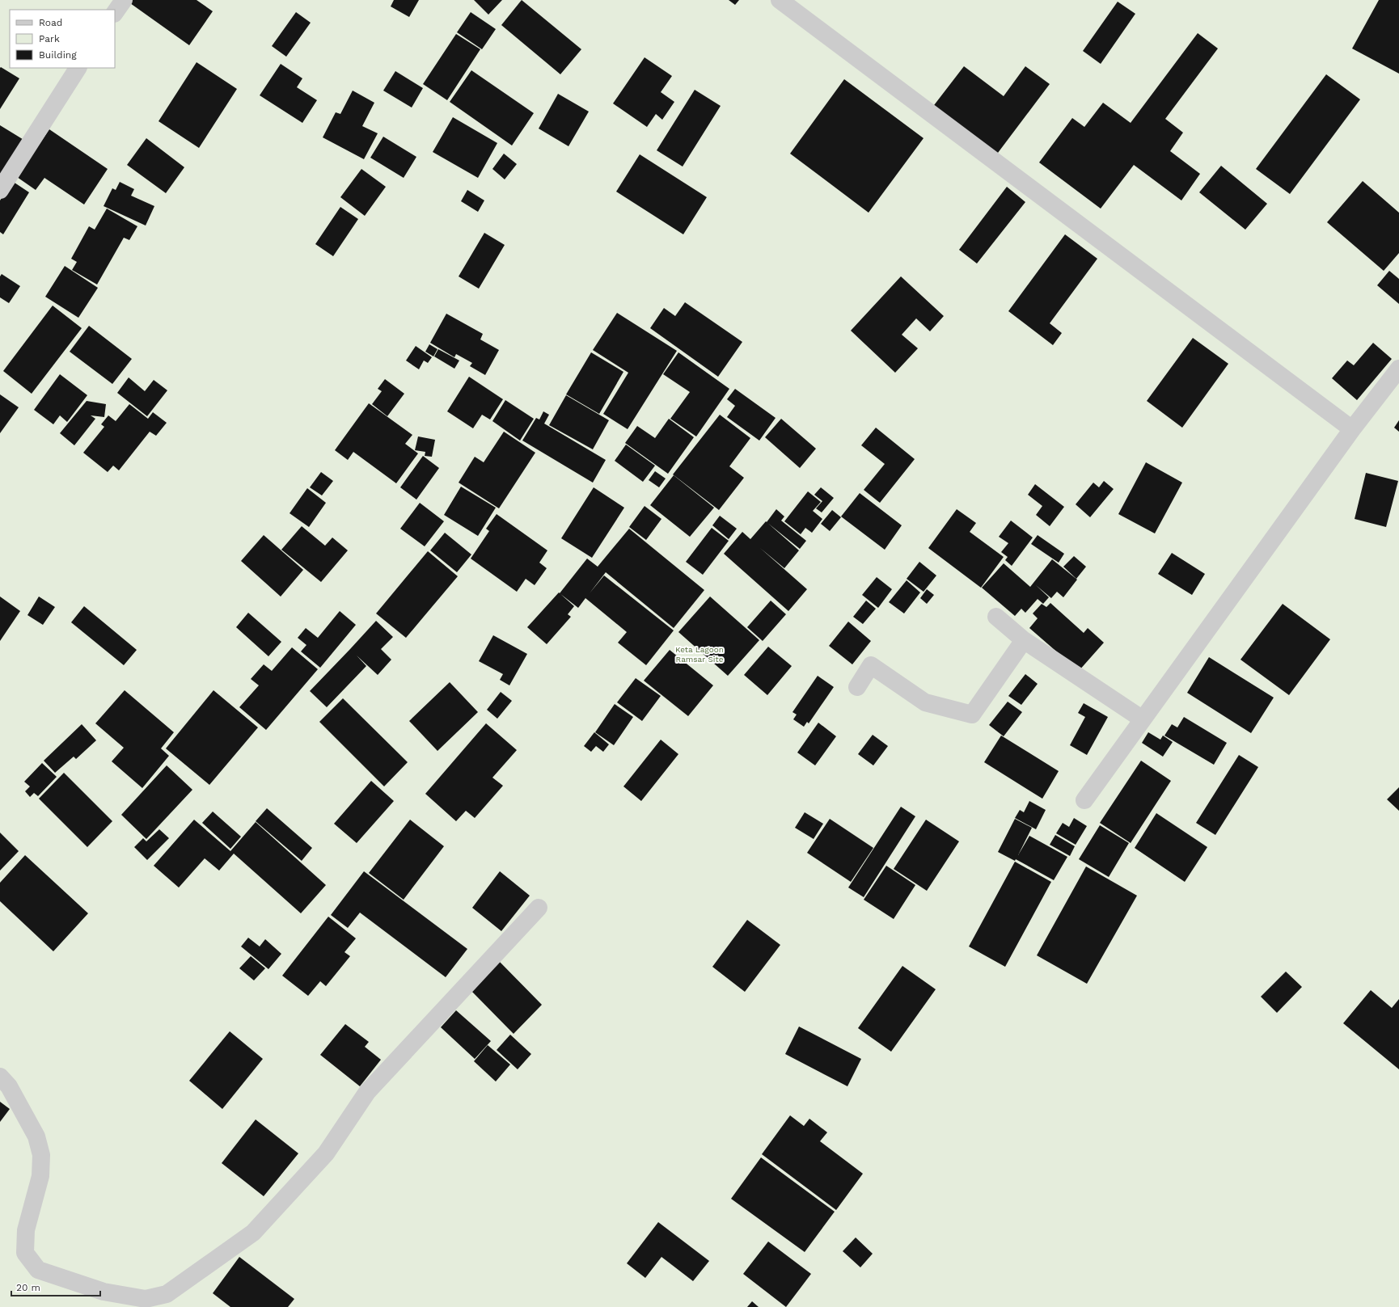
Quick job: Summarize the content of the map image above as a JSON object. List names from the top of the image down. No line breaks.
{"parks":["Keta Lagoon Ramsar Site"],"legend":["Road","Park","Building"],"scale_bar":"20 m"}
